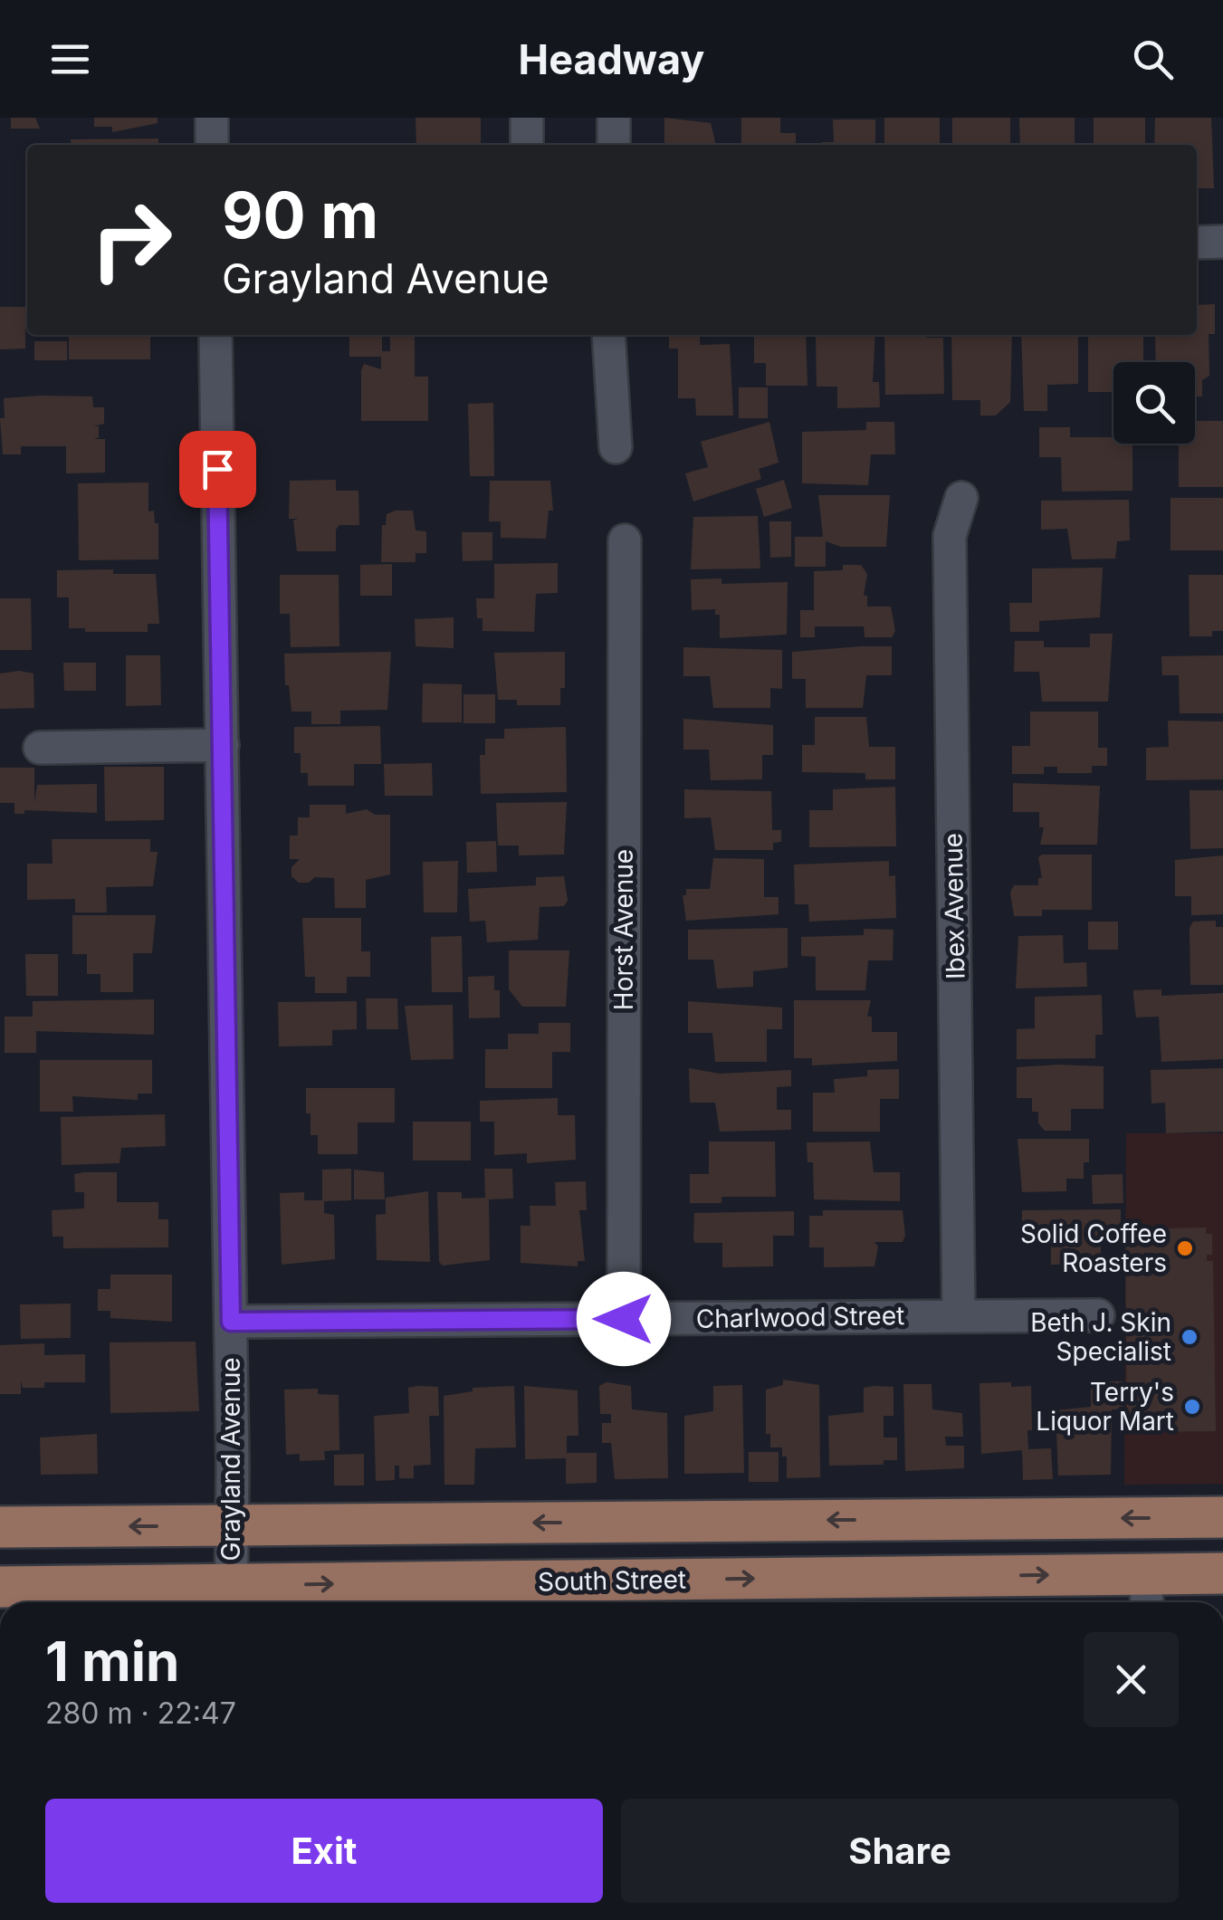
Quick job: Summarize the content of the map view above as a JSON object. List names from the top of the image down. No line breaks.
{"streets":{"main road":["South Street"],"street":["Ibex Avenue","Horst Avenue","Charlwood Street","Grayland Avenue"]},"crossings":[["Ibex Avenue","Charlwood Street"],["Horst Avenue","Charlwood Street"],["Charlwood Street","Grayland Avenue"],["Grayland Avenue","South Street"]],"places":["Solid Coffee Roasters","Beth J. Skin Specialist","Terry's Liquor Mart"],"page":{"header":"Headway","turn":["90 m","Grayland Avenue"],"heading":["1 min","280 m · 22:47"],"buttons":["Exit","Share"]}}
